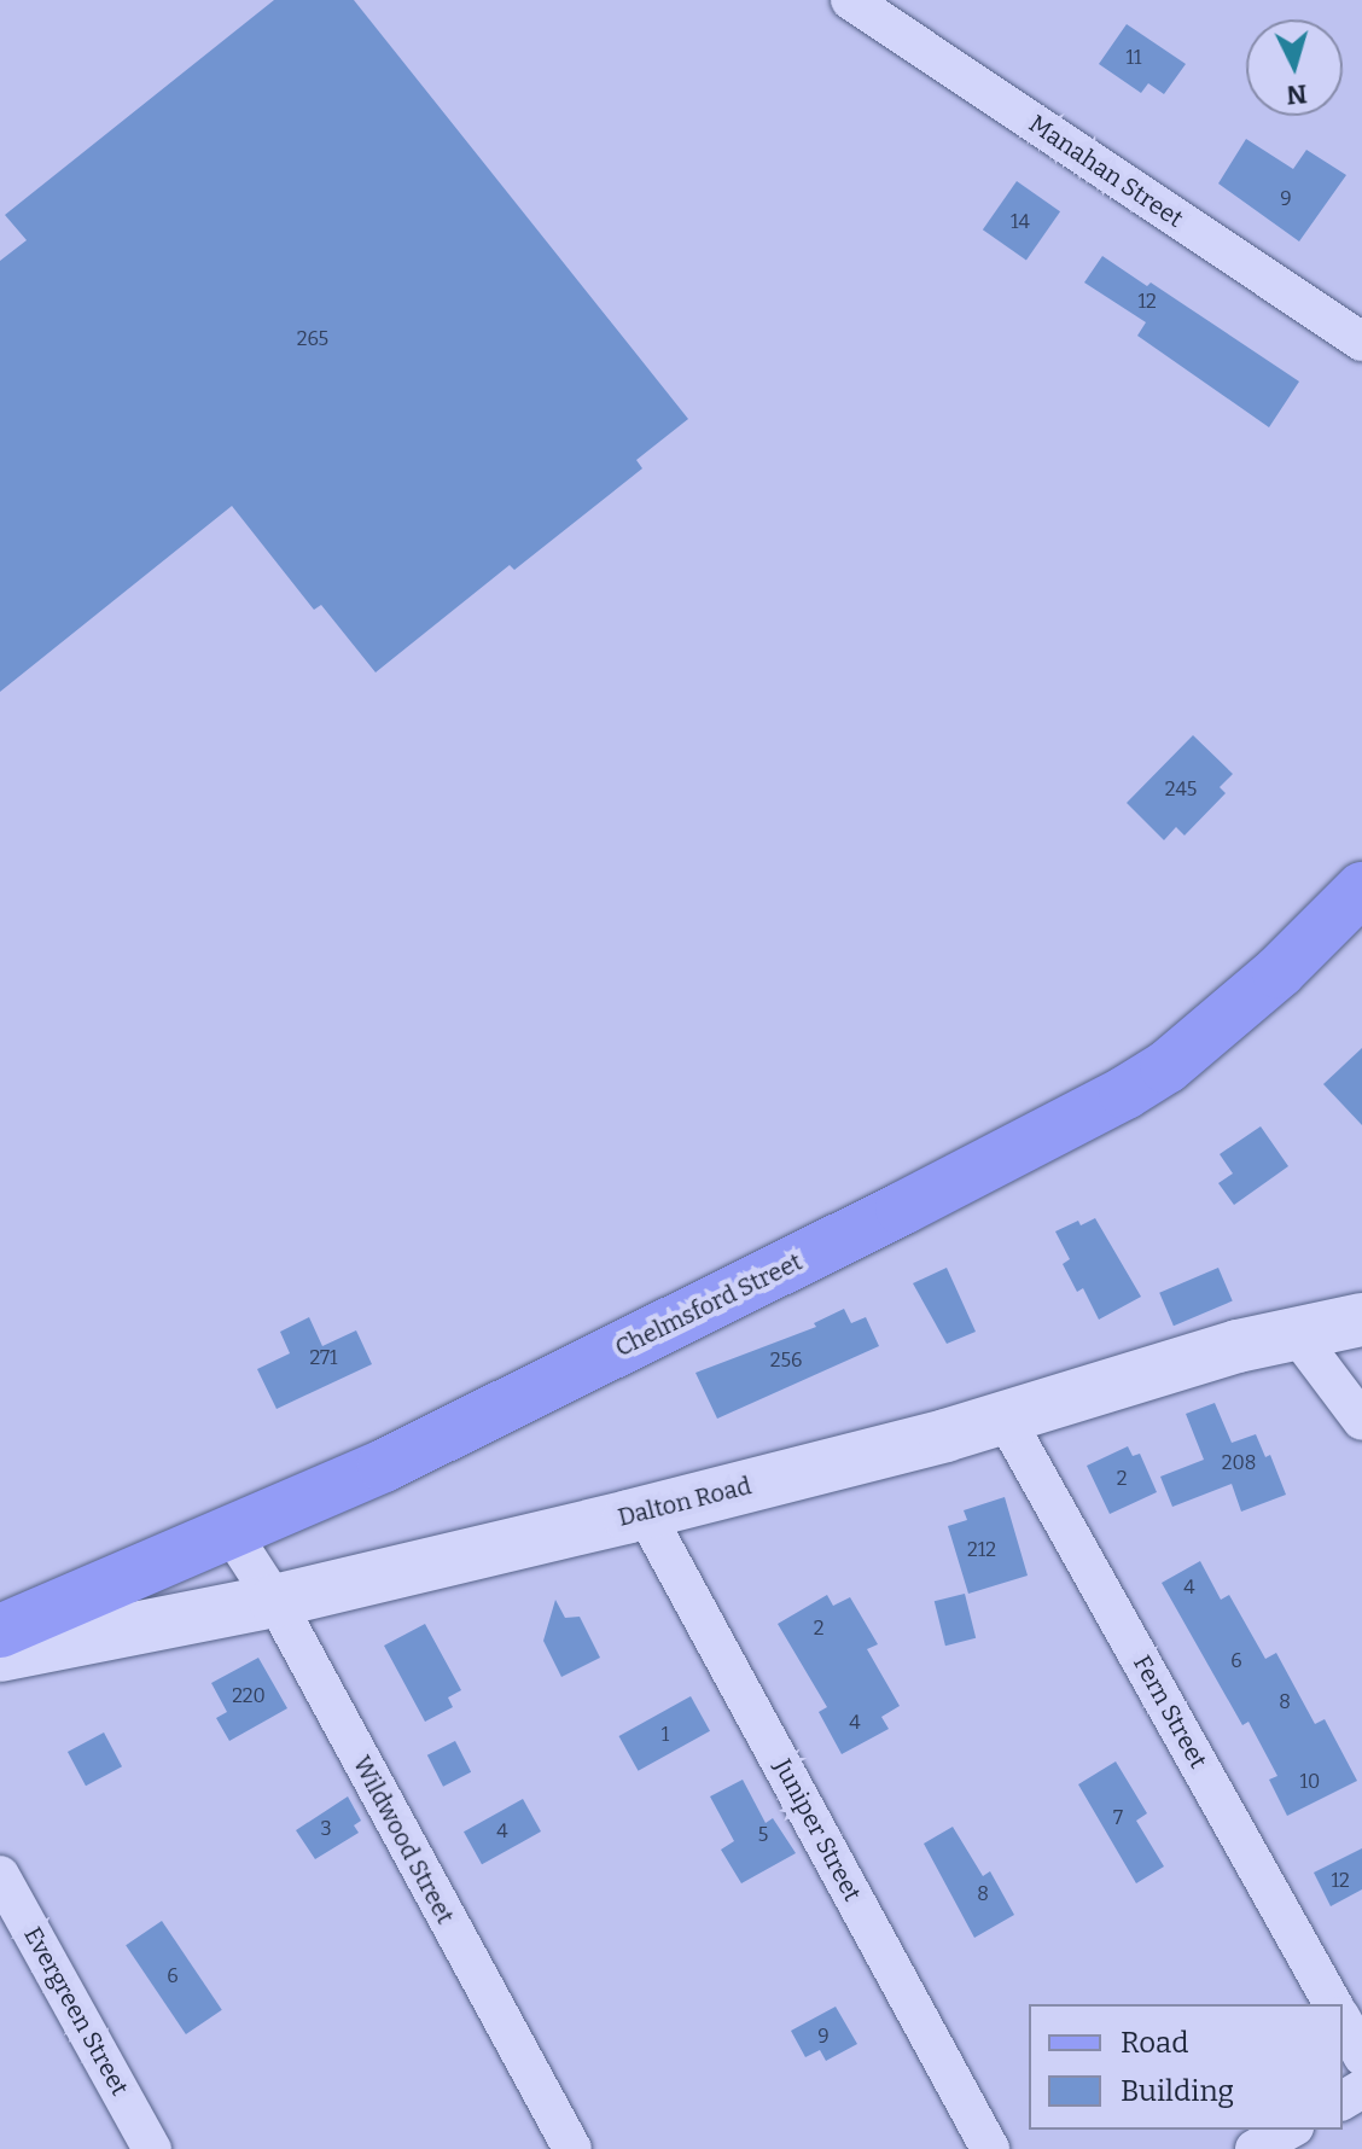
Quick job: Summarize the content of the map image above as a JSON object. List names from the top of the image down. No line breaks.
{"streets":{"main road":["Chelmsford Street"],"street":["Manahan Street","Dalton Road","Fern Street","Juniper Street","Wildwood Street","Evergreen Street"]},"crossings":[["Chelmsford Street","Wildwood Street"],["Dalton Road","Fern Street"],["Dalton Road","Juniper Street"],["Dalton Road","Wildwood Street"]],"house_numbers":["11","9","14","12","265","245","271","256","208","2","212","4","2","6","220","8","4","1","10","7","3","4","5","12","8","6","9"],"legend":["Road","Building"],"north":"bottom"}
